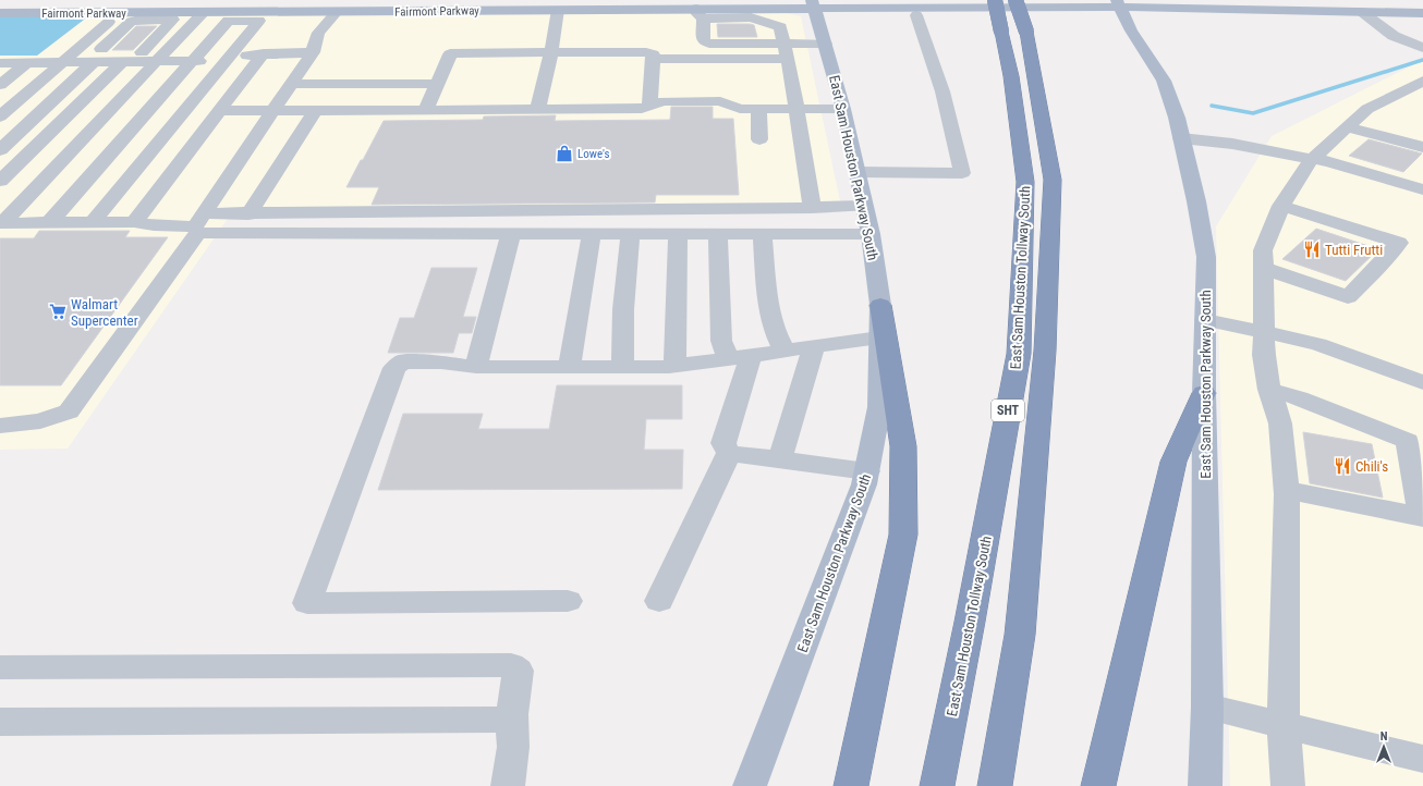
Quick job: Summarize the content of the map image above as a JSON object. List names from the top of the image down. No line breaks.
{"streets":{"highway":["East Sam Houston Tollway South","SHT"],"main road":["Fairmont Parkway","East Sam Houston Parkway South"]},"places":{"shop":["Lowe's"],"restaurant":["Tutti Frutti","Chili's"],"supermarket":["Walmart Supercenter"]},"north":"top"}
